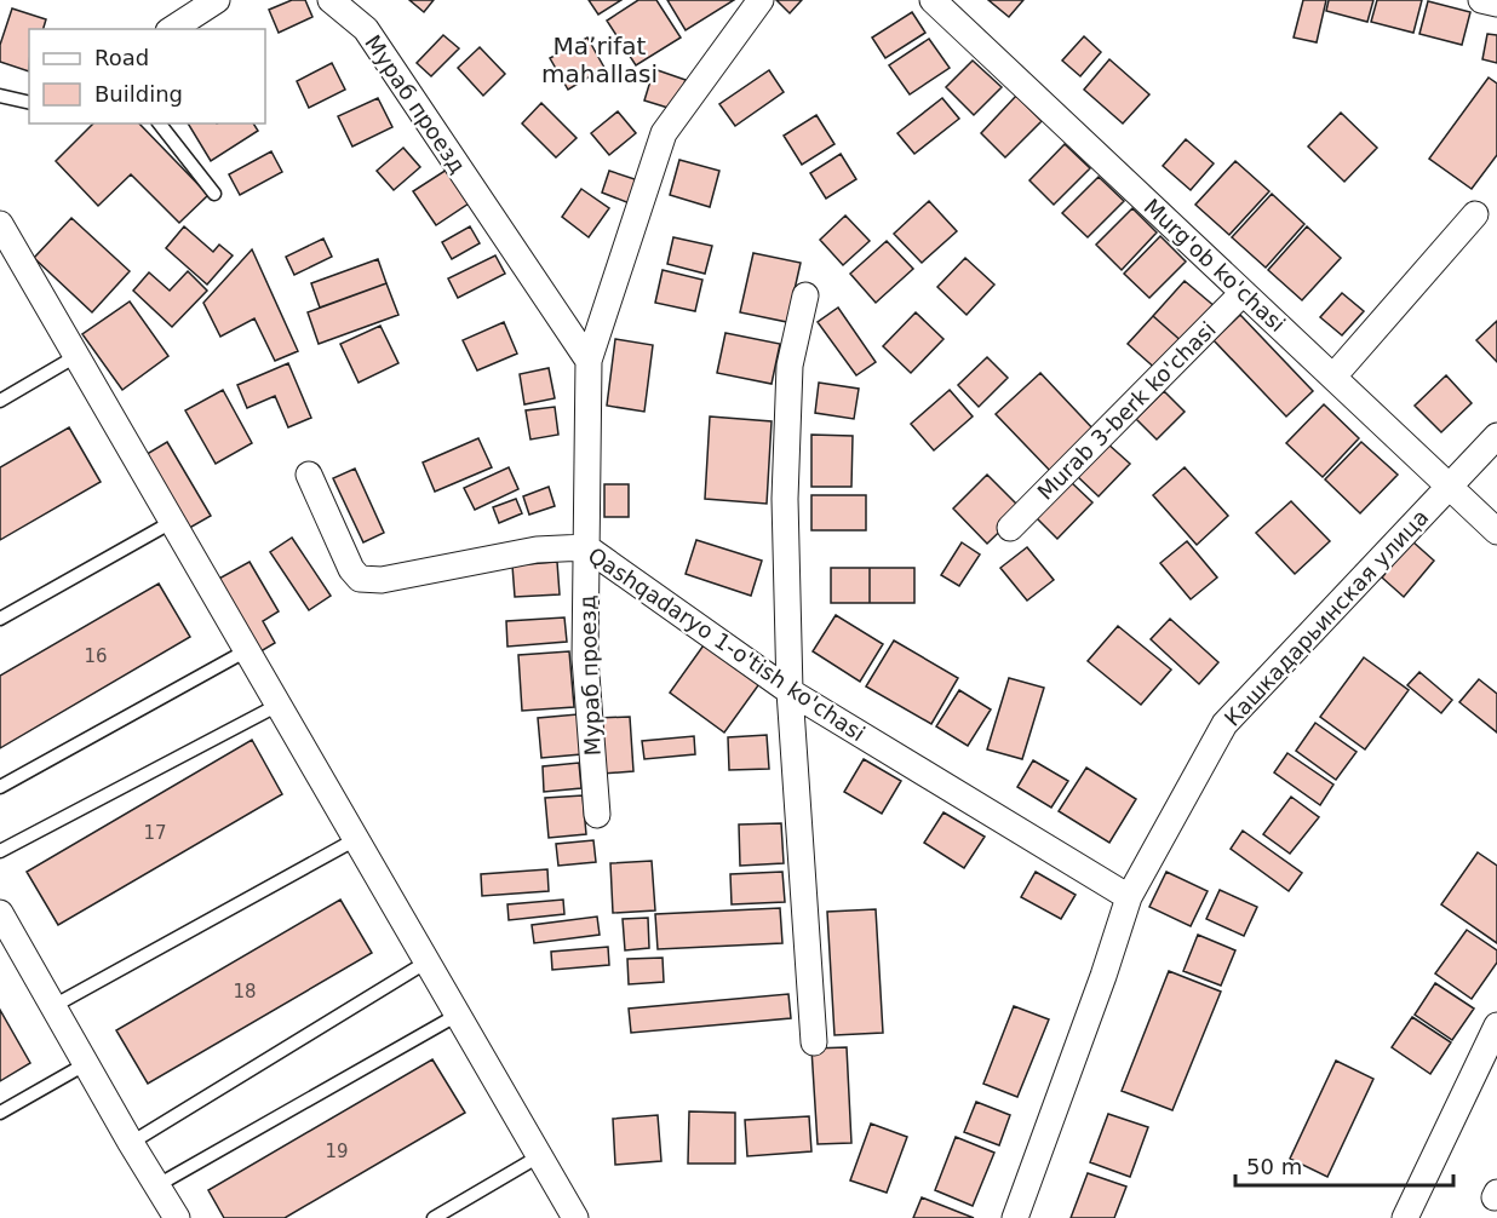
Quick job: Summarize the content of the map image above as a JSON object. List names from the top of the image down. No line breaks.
{"streets":{"street":["Мураб проезд","Murg'ob ko'chasi","Murab 3-berk ko'chasi","Кашкадарьинская улица","Qashqadaryo 1-o'tish ko'chasi"]},"crossings":[["Мураб проезд","Qashqadaryo 1-o'tish ko'chasi"],["Murg'ob ko'chasi","Murab 3-berk ko'chasi"],["Murg'ob ko'chasi","Кашкадарьинская улица"],["Кашкадарьинская улица","Qashqadaryo 1-o'tish ko'chasi"]],"districts":["Maʼrifat mahallasi"],"house_numbers":["16","17","18","19"],"legend":["Road","Building"],"scale_bar":"50 m"}
